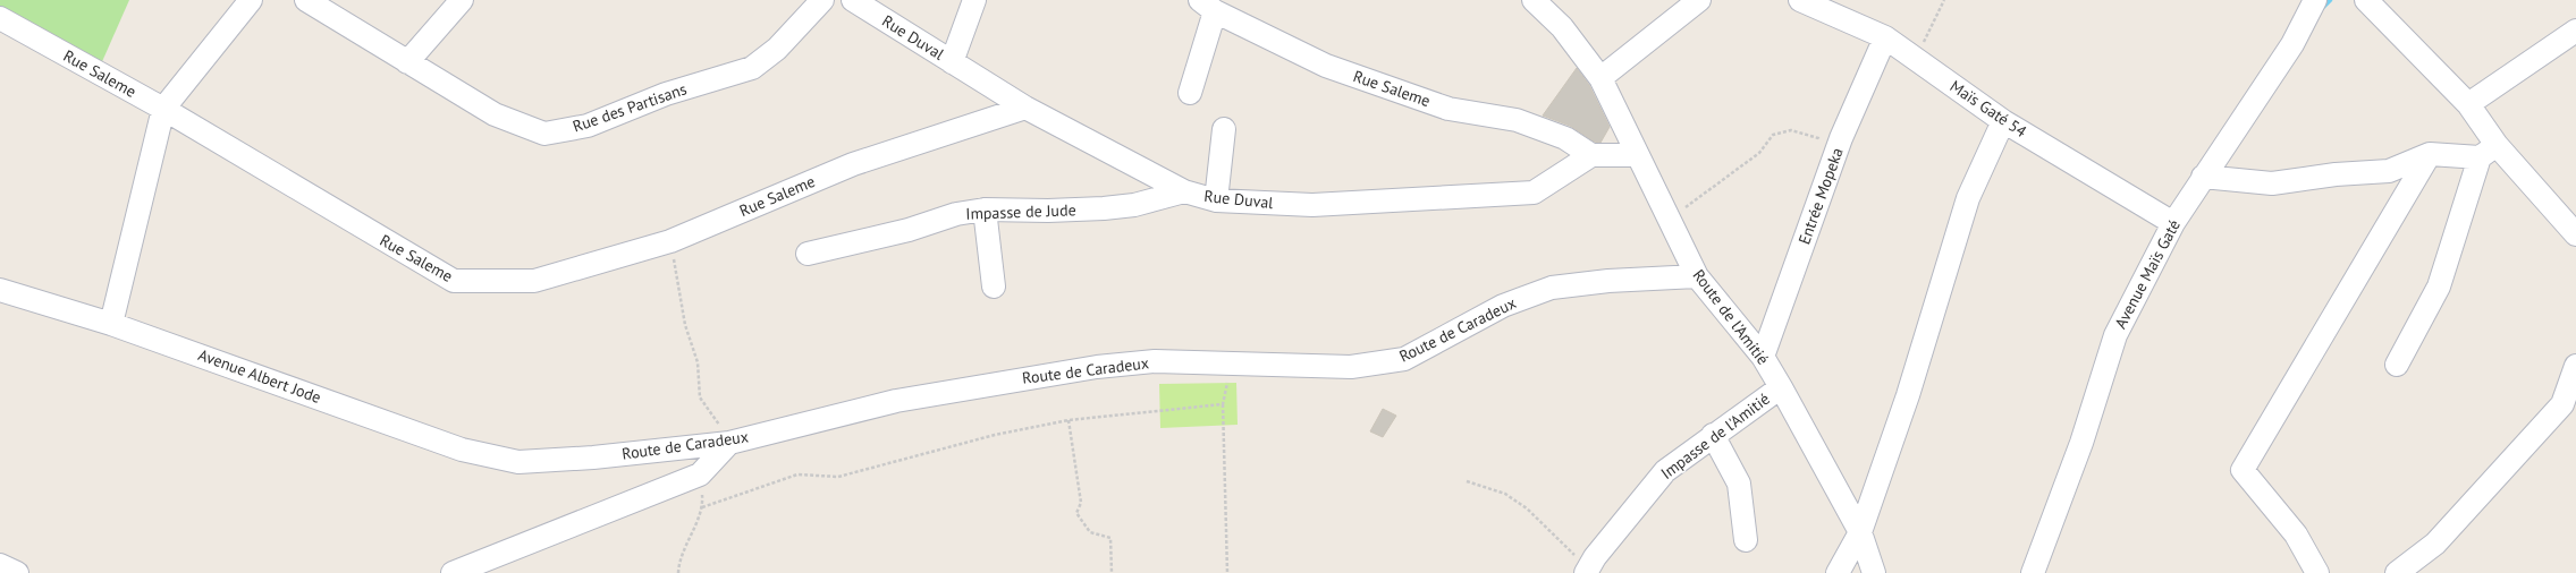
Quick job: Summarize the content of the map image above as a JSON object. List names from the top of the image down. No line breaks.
{"streets":{"street":["Rue Duval","Rue Saleme","Rue des Partisans","Maïs Gaté 54","Entrée Mopeka","Impasse de Jude","Avenue Maïs Gaté","Route de l'Amitié","Route de Caradeux","Avenue Albert Jode","Impasse de l'Amitié"]},"crossings":[["Rue Duval","Rue Saleme"],["Rue Duval","Impasse de Jude"],["Maïs Gaté 54","Entrée Mopeka"],["Maïs Gaté 54","Avenue Maïs Gaté"],["Entrée Mopeka","Route de l'Amitié"],["Route de l'Amitié","Route de Caradeux"],["Route de l'Amitié","Impasse de l'Amitié"],["Route de Caradeux","Avenue Albert Jode"]]}
